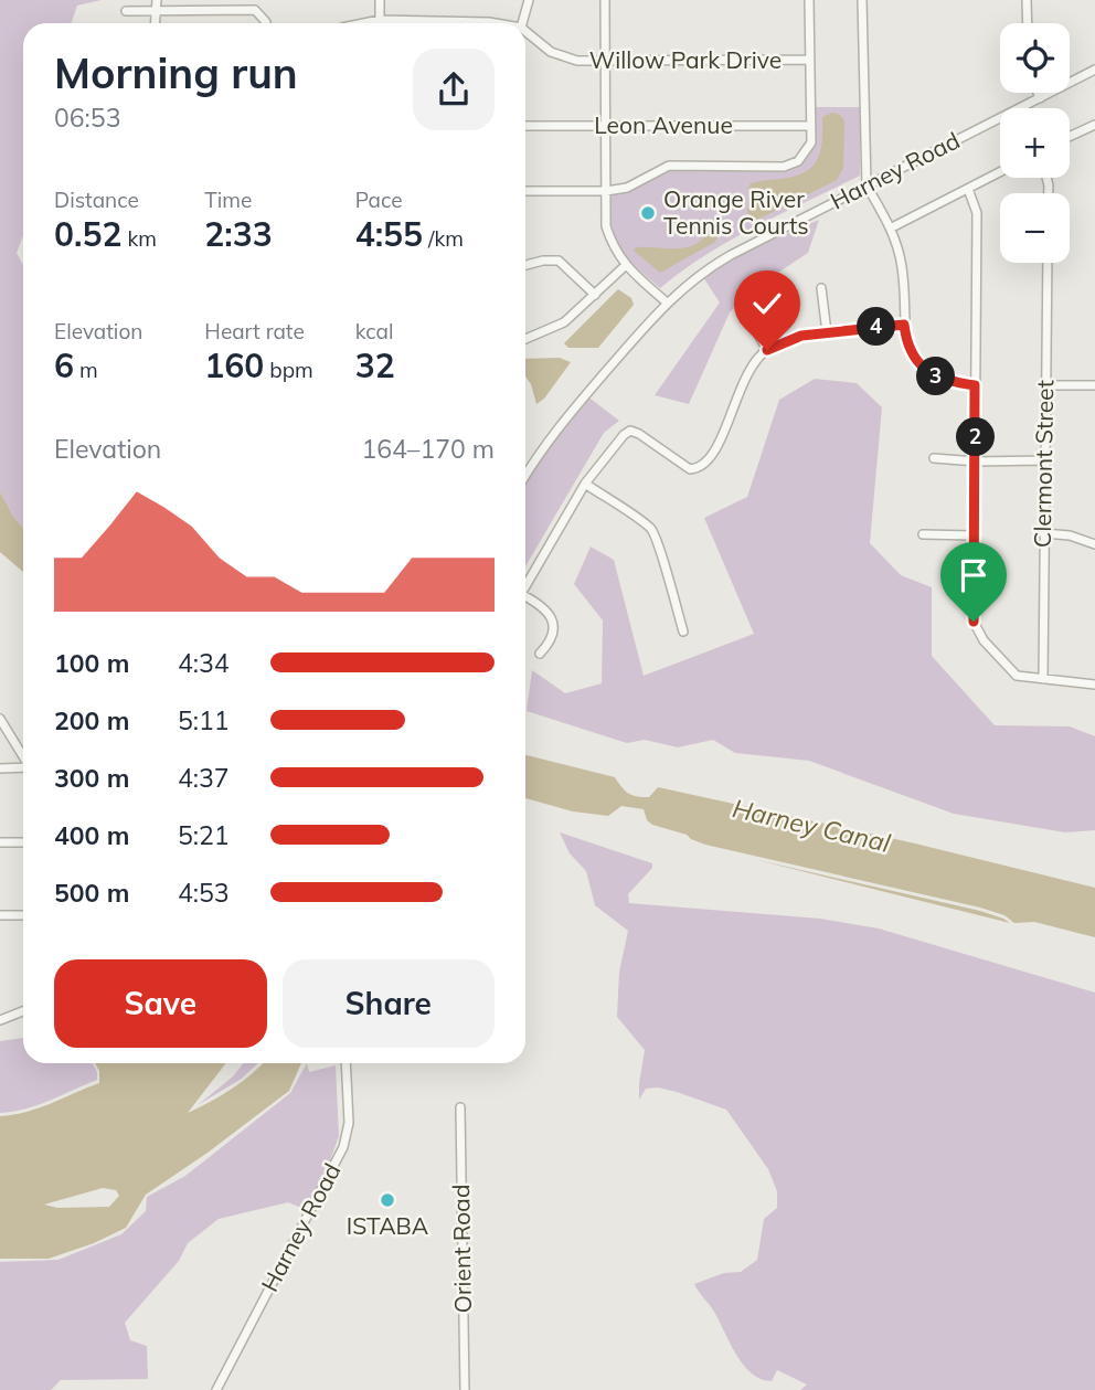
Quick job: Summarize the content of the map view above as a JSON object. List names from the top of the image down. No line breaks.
{"streets":{"street":["Willow Park Drive","Leon Avenue","Harney Road","Clermont Street","Orient Road"]},"water":["Harney Canal"],"places":["Orange River Tennis Courts","ISTABA"],"page":{"map_buttons":["+","−"],"heading":["Morning run","06:53"],"stats":[["Distance","0.52 km"],["Time","2:33"],["Pace","4:55 /km"],["Elevation","6 m"],["Heart rate","160 bpm"],["kcal","32"]],"pins":["4","3","2"],"chart":["Elevation","164–170 m"],"list":[{"name":"100 m","note":"4:34"},{"name":"200 m","note":"5:11"},{"name":"300 m","note":"4:37"},{"name":"400 m","note":"5:21"},{"name":"500 m","note":"4:53"}],"buttons":["Save","Share"]}}
